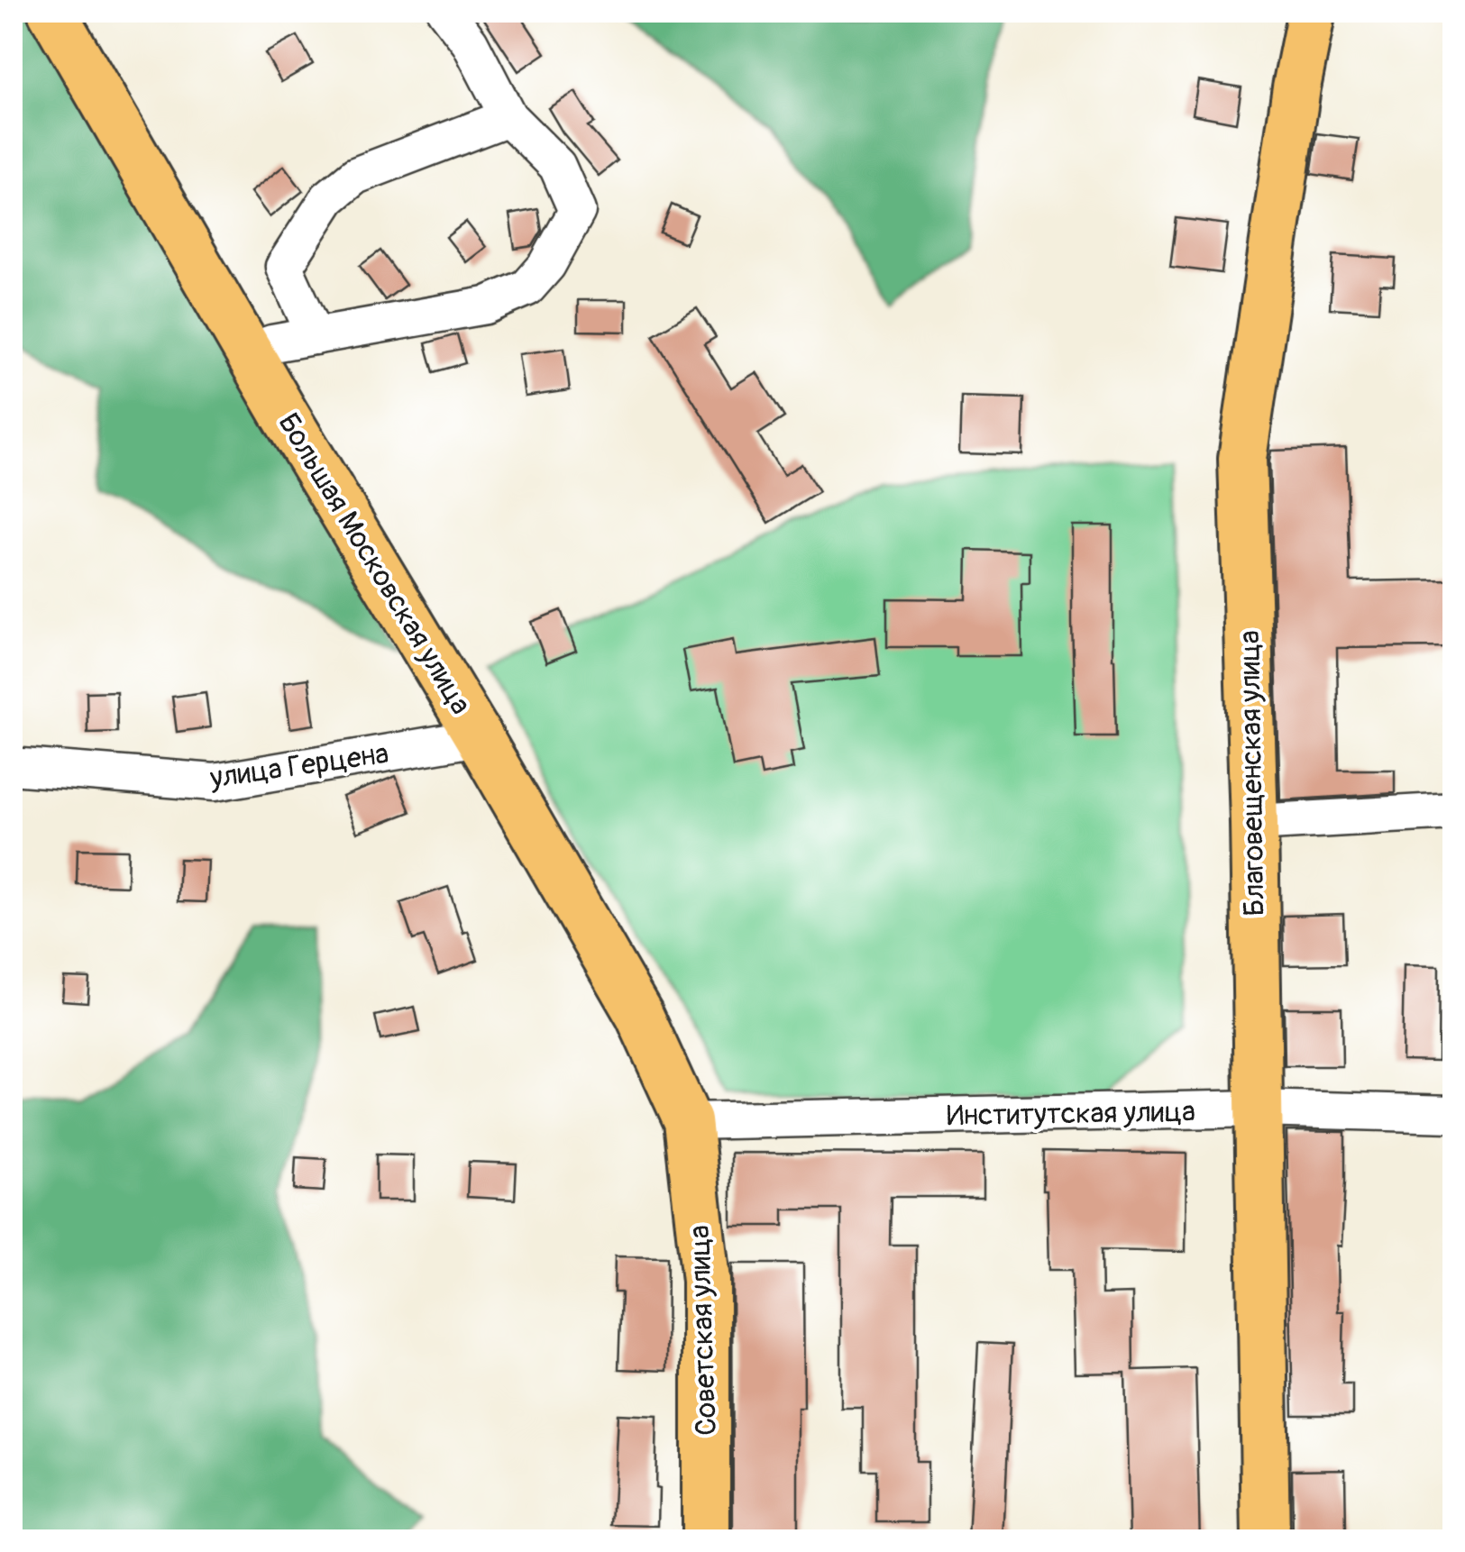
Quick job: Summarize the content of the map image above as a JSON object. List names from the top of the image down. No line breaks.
{"streets":{"main road":["Большая Московская улица","Благовещенская улица","Советская улица"],"street":["улица Герцена","Институтская улица"]},"crossings":[["Большая Московская улица","улица Герцена"],["Большая Московская улица","Институтская улица"],["Большая Московская улица","Советская улица"],["Благовещенская улица","Институтская улица"],["Институтская улица","Советская улица"]]}
